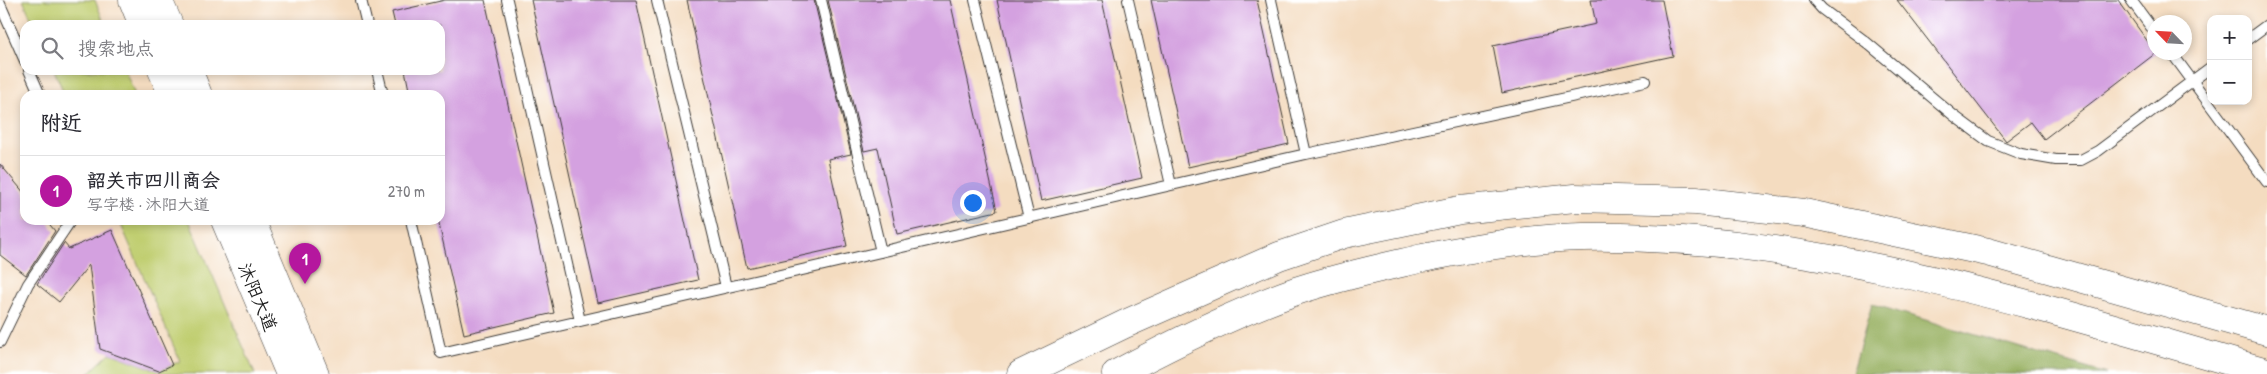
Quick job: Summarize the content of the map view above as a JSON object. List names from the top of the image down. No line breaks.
{"streets":{"main road":["沐阳大道"]},"north":"top left","page":{"map_buttons":["+","−"],"search":"搜索地点","heading":"附近","list":[{"mark":"1","name":"韶关市四川商会","note":"写字楼 · 沐阳大道","value":"270 m"}],"pins":"1"}}
